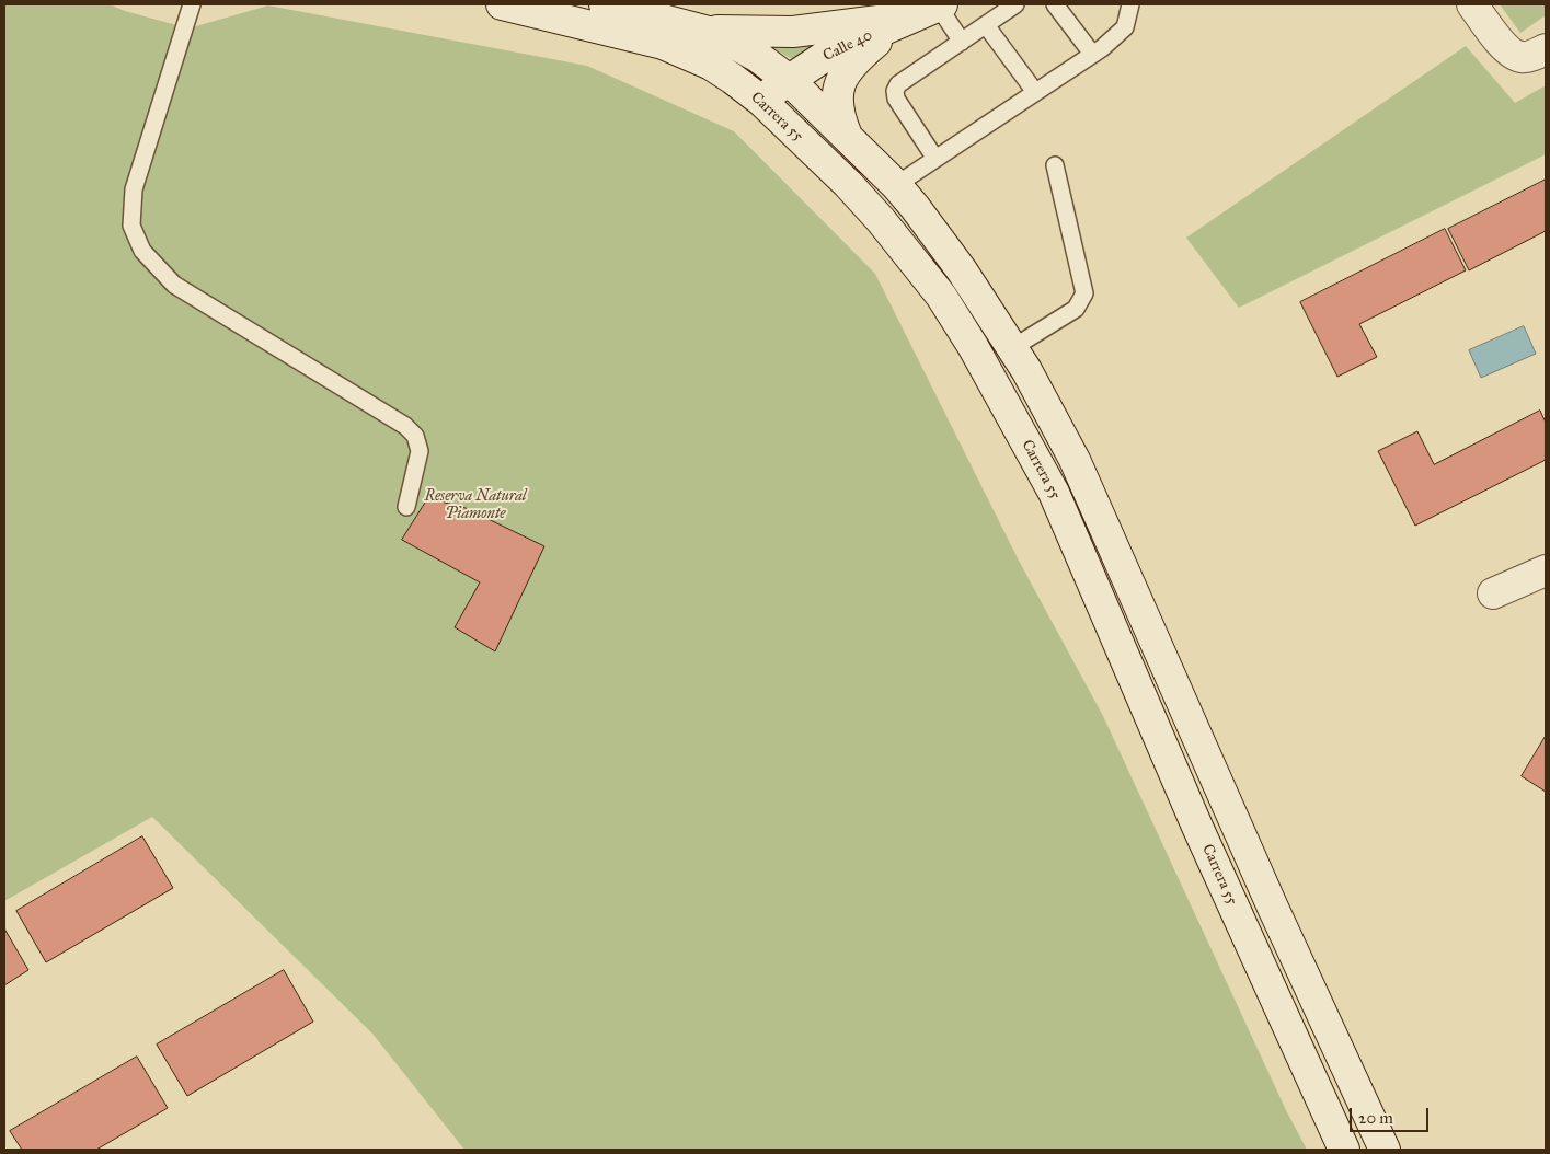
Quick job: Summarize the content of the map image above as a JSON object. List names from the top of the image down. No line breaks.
{"streets":{"main road":["Calle 40","Carrera 55"]},"crossings":[["Calle 40","Carrera 55"]],"parks":["Reserva Natural Piamonte"],"scale_bar":"20 m"}
